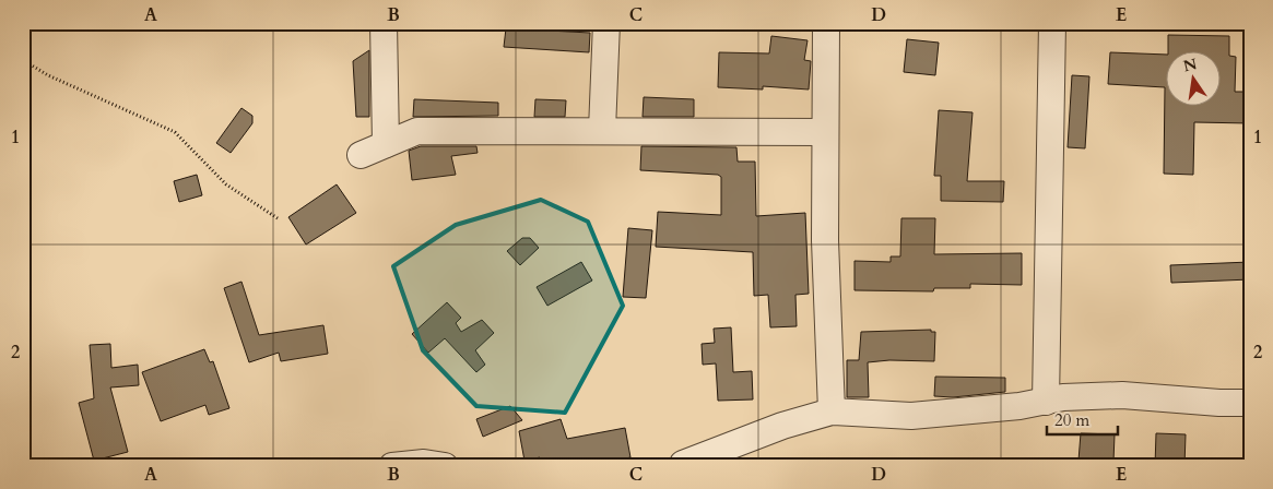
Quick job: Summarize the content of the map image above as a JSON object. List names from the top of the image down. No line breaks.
{"scale_bar":"20 m","north":"top","grid":{"columns":["A","B","C","D","E"],"rows":["1","2"]}}
